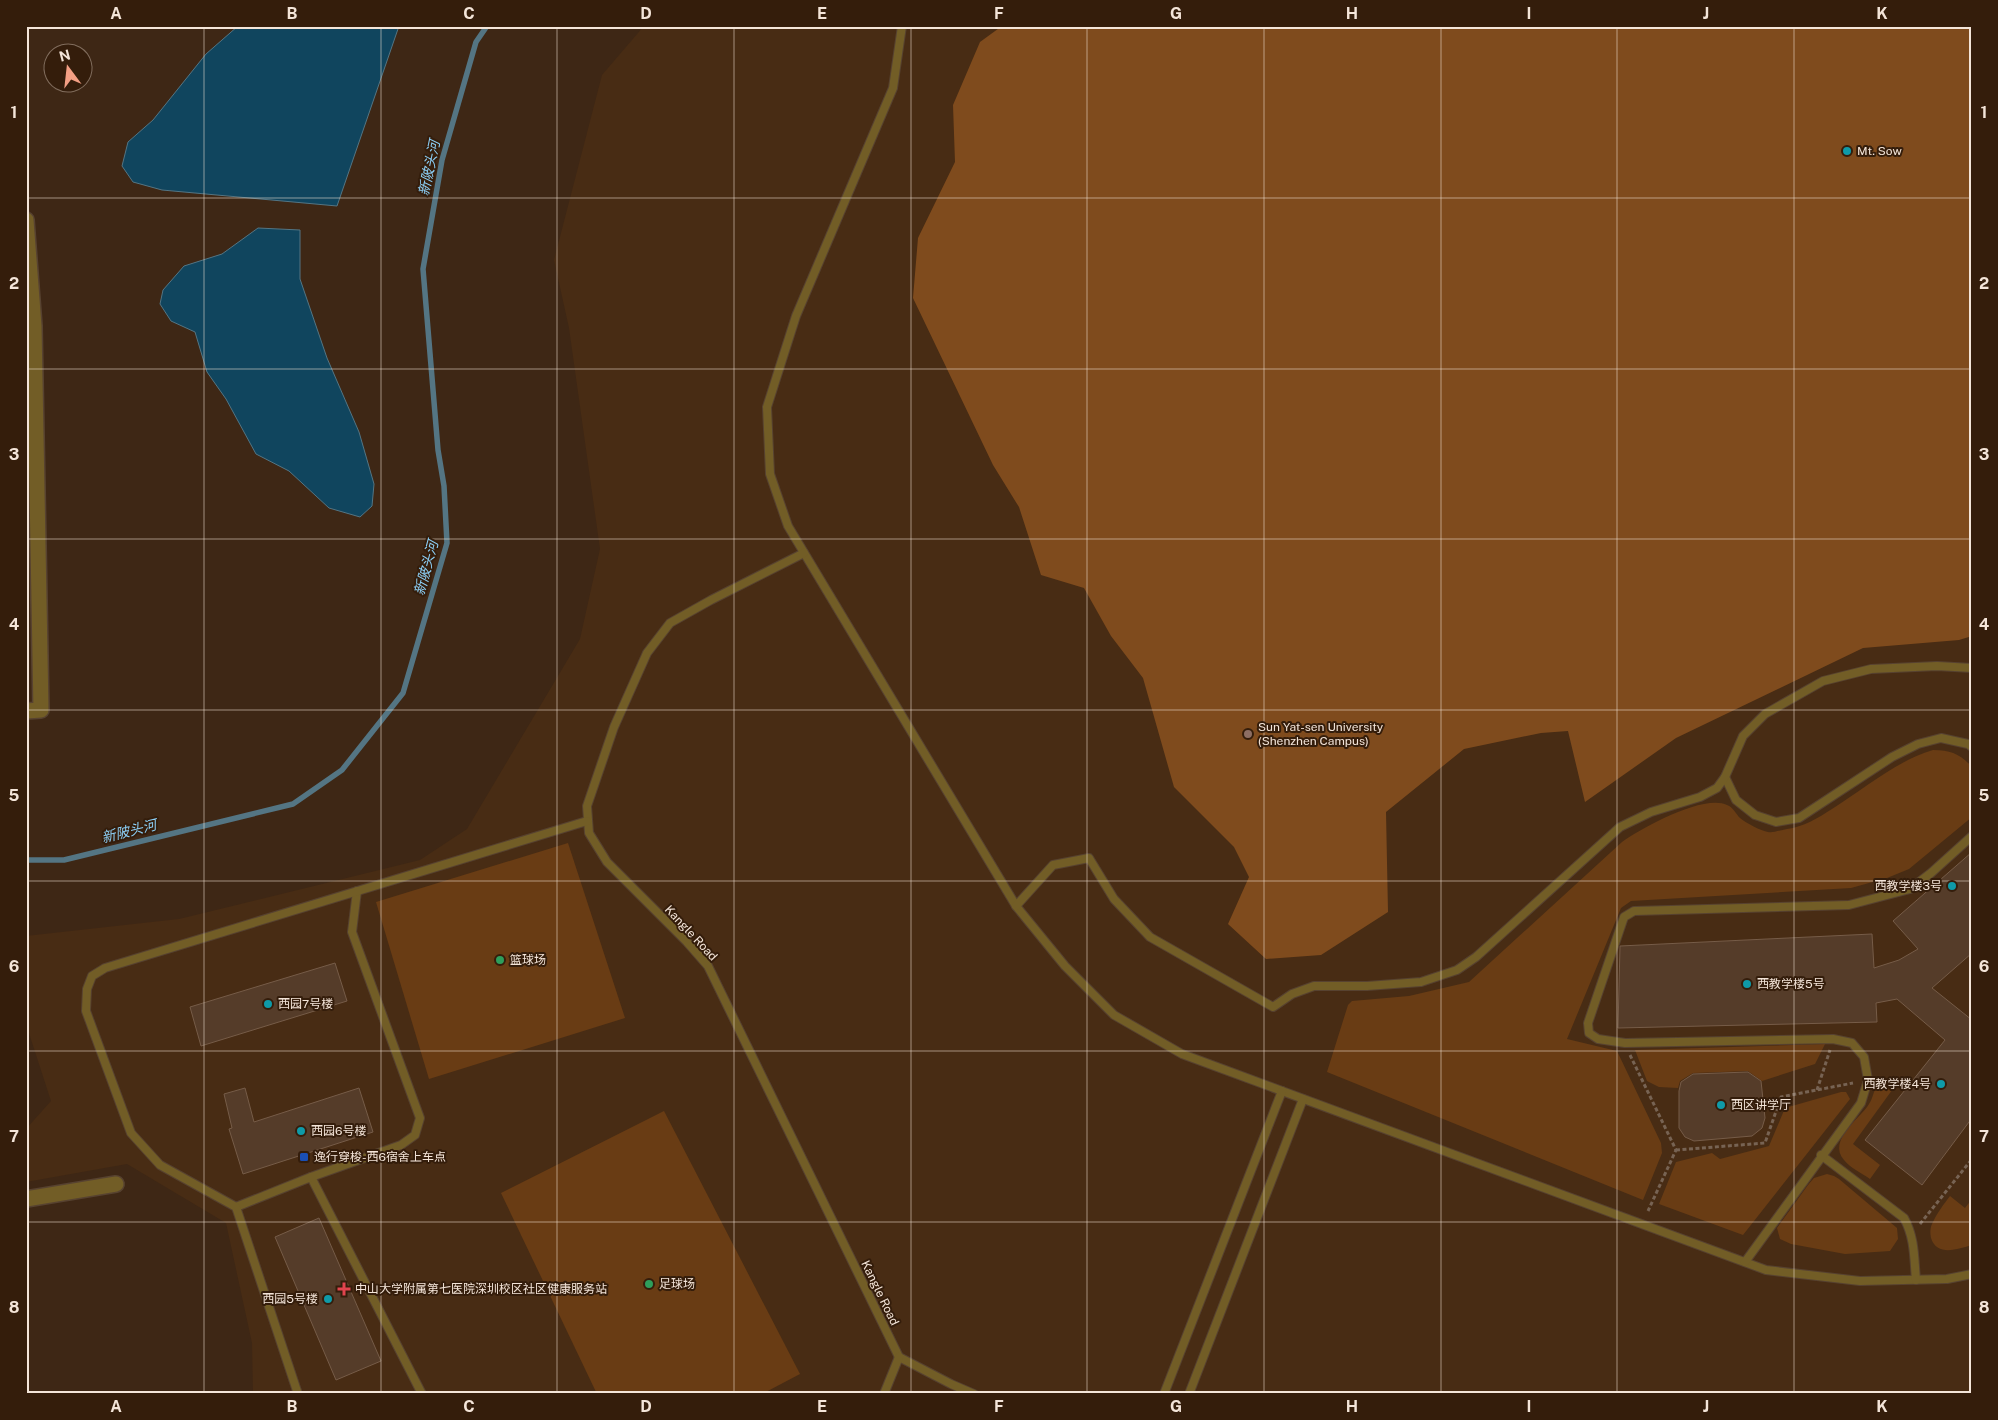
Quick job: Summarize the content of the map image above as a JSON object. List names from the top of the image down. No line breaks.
{"streets":{"lane":["Kangle Road"]},"water":["新陂头河"],"places":{"other":["Mt. Sow","Sun Yat-sen University (Shenzhen Campus)","西教学楼3号","篮球场","西教学楼5号","西园7号楼","西教学楼4号","西区讲学厅","西园6号楼","足球场","西园5号楼"],"transit":["逸行穿梭-西6宿舍上车点"],"health":["中山大学附属第七医院深圳校区社区健康服务站"]},"north":"top","grid":{"columns":["A","B","C","D","E","F","G","H","I","J","K"],"rows":["1","2","3","4","5","6","7","8"]}}
